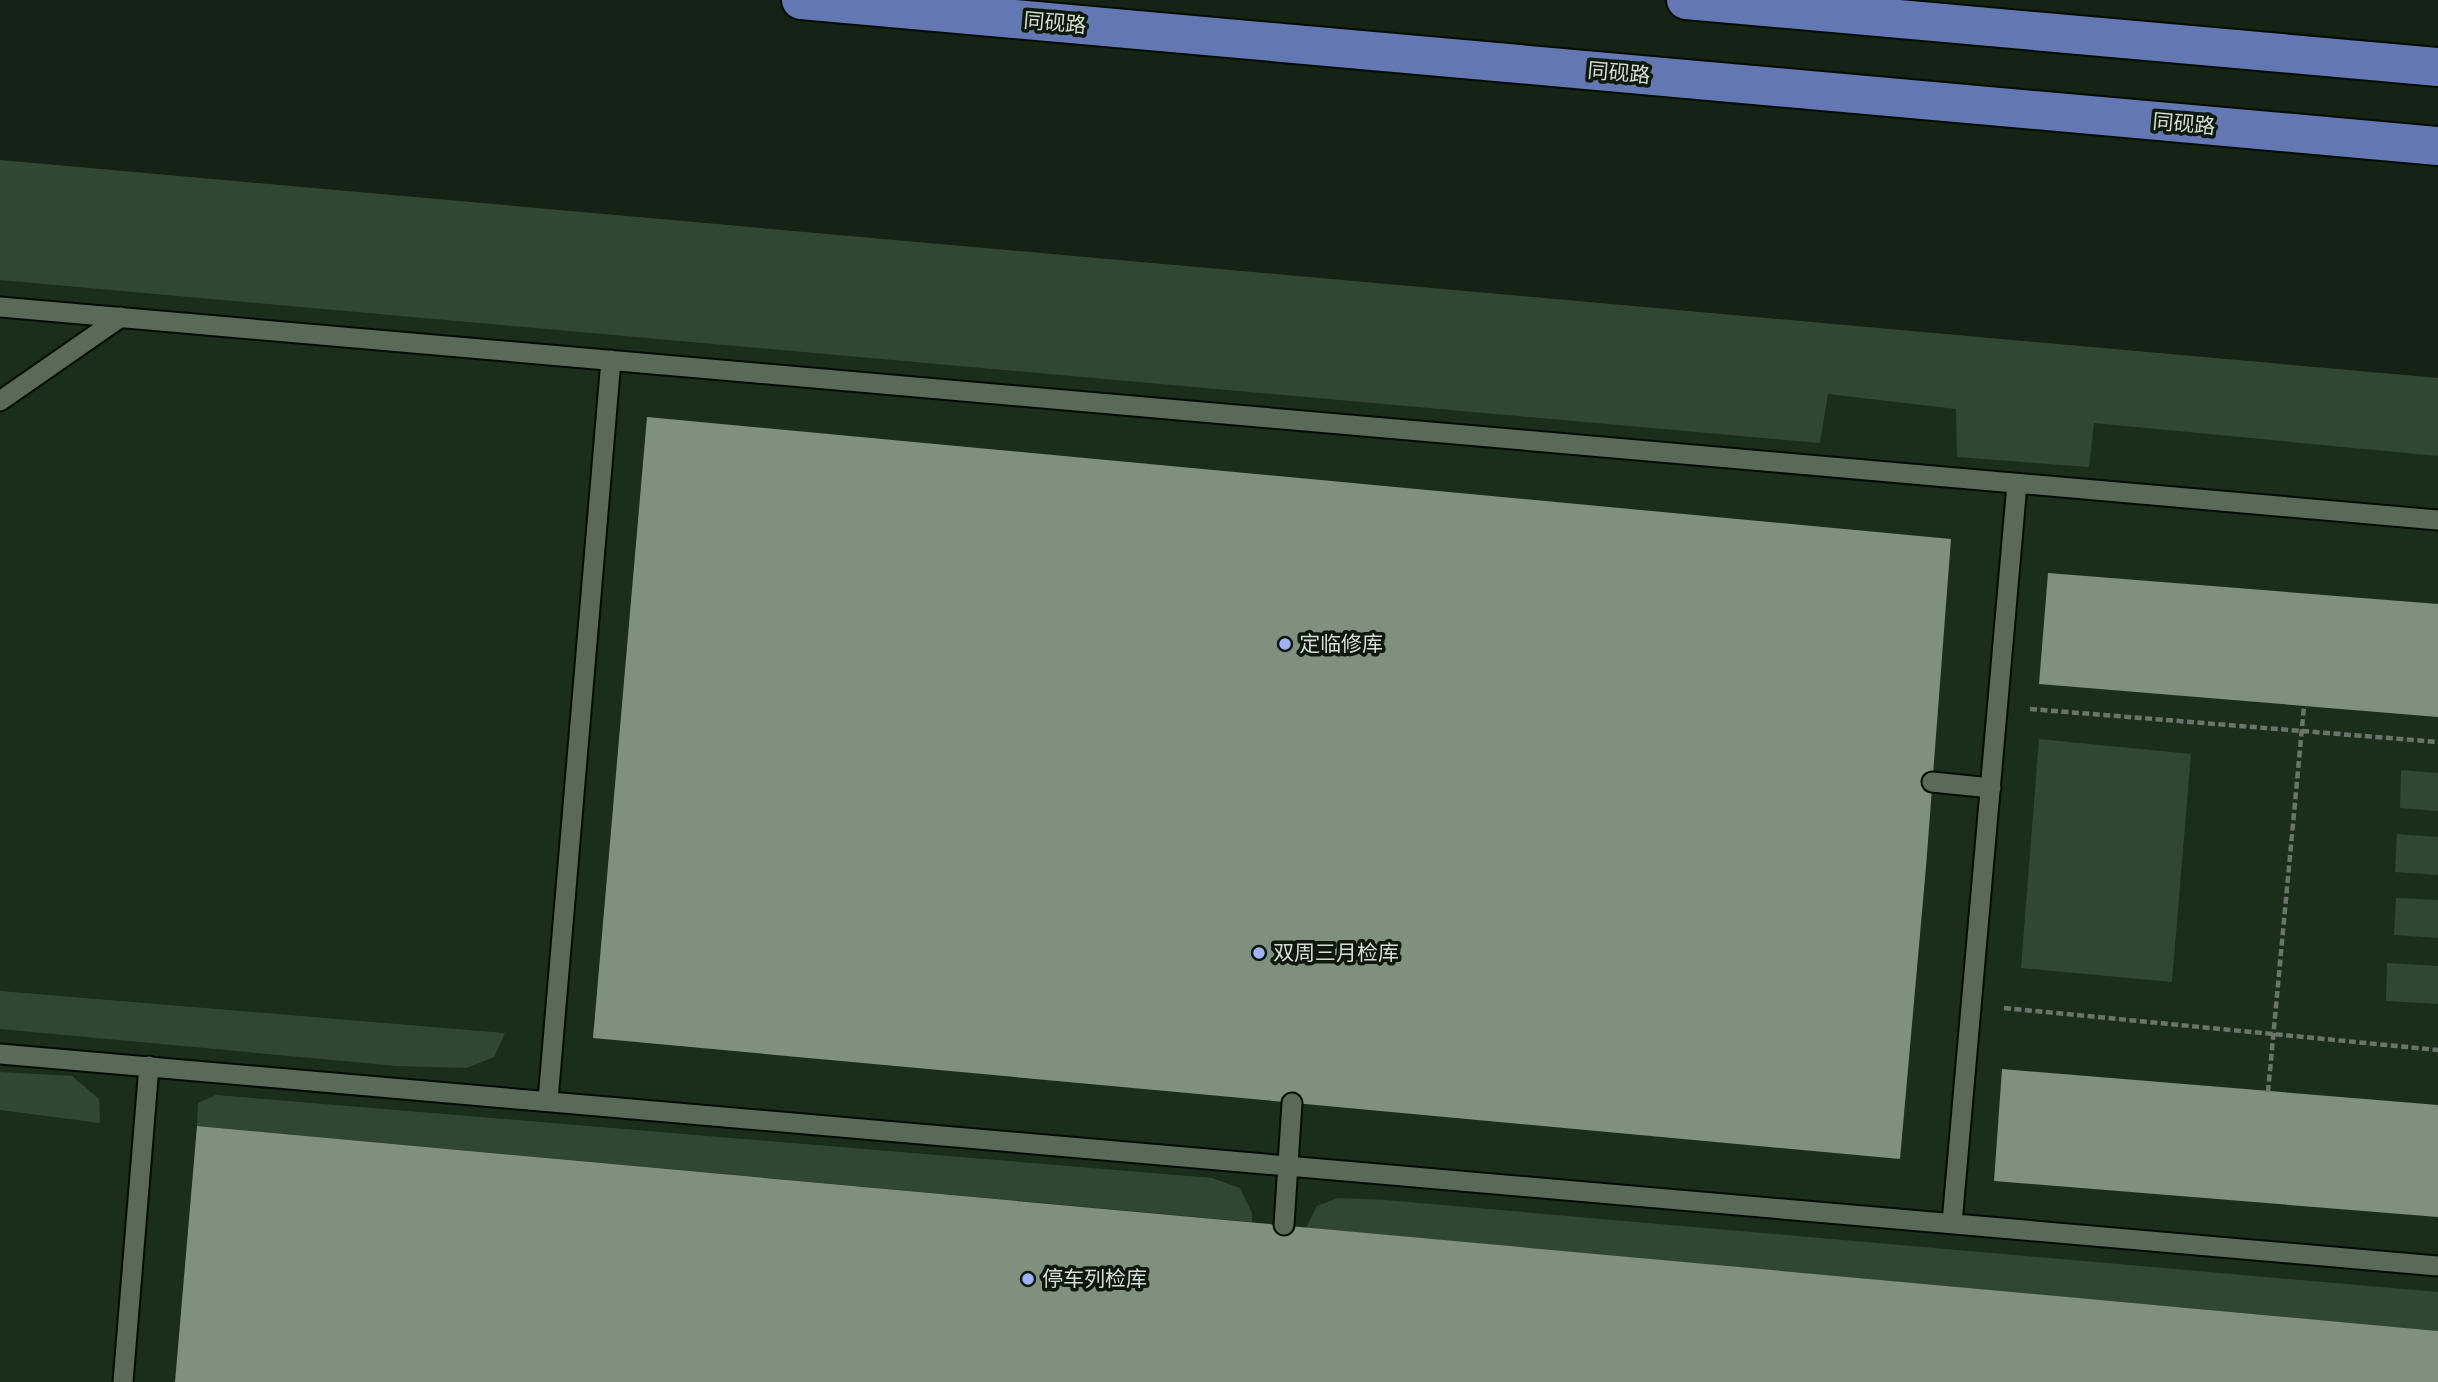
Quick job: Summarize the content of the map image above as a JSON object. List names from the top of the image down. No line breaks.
{"streets":{"main road":["同砚路"]},"places":["定临修库","双周三月检库","停车列检库"]}
